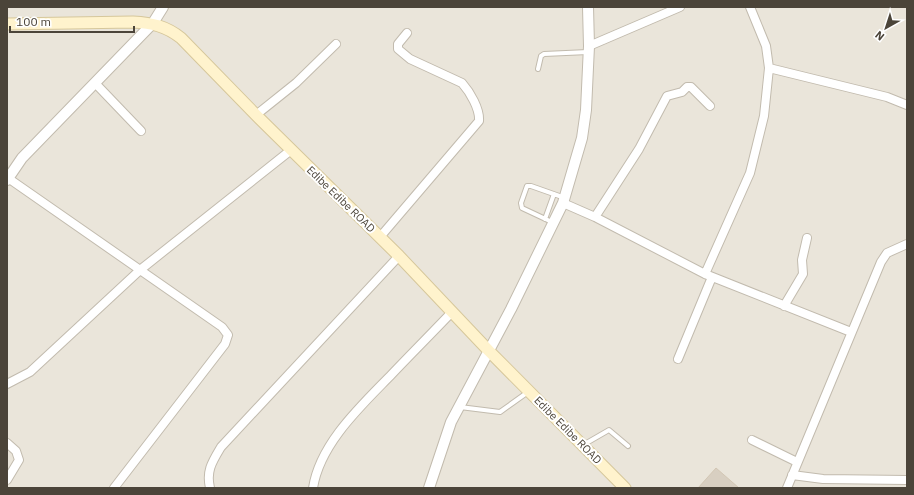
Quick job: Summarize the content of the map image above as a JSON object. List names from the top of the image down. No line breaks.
{"streets":{"main road":["Edibe Edibe ROAD"]},"scale_bar":"100 m","north":"bottom left"}
